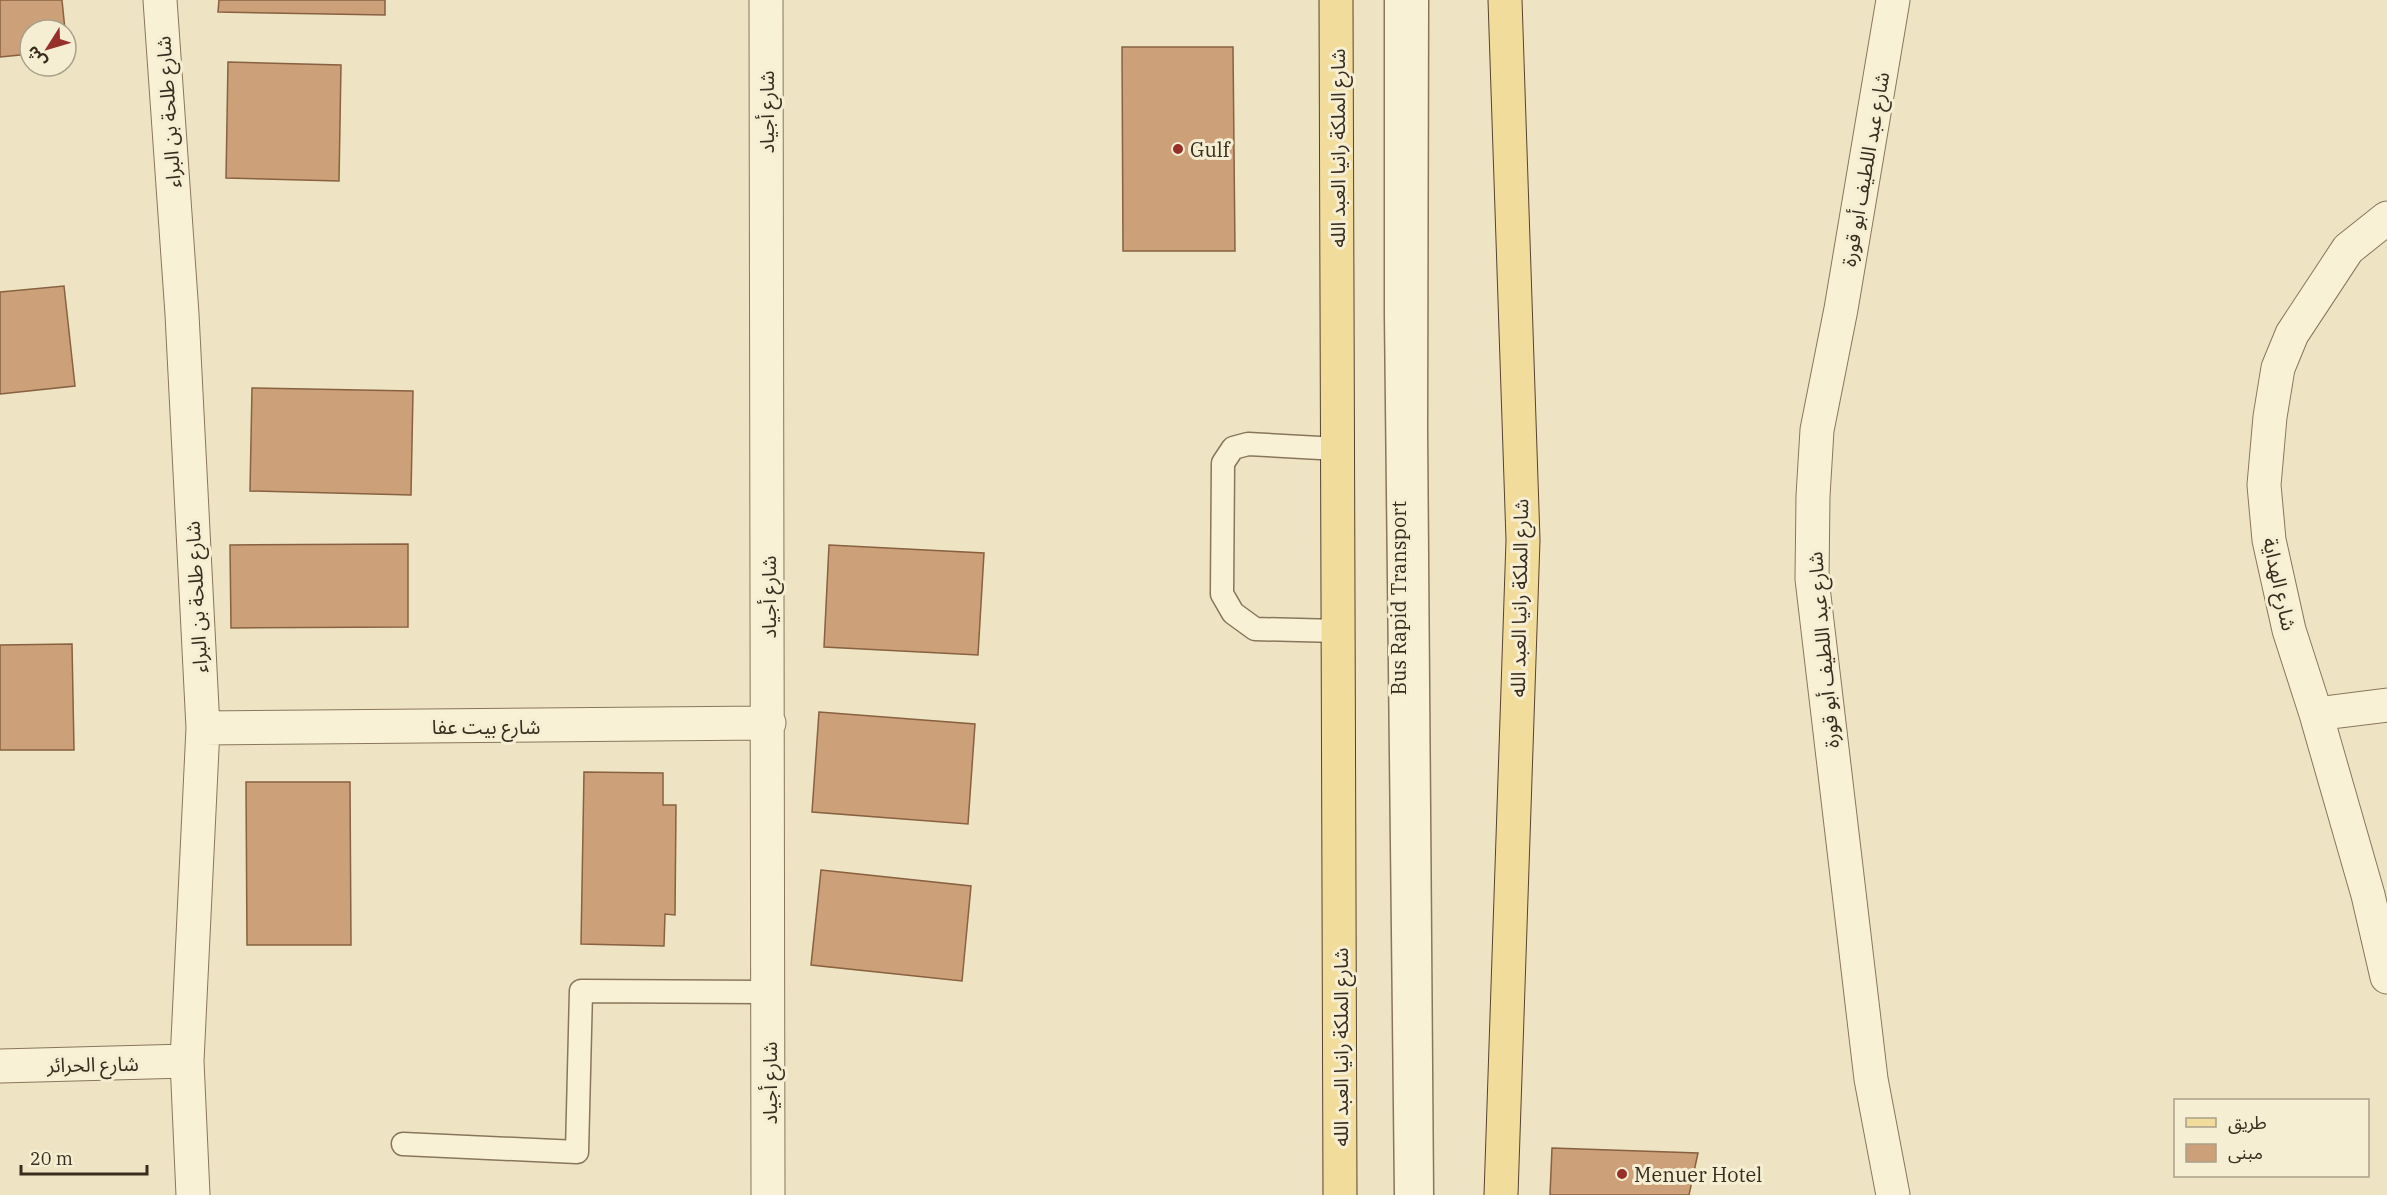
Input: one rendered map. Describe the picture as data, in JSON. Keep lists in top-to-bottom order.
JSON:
{
  "streets": {
    "main road": ["شارع الملكة رانيا العبد الله"],
    "street": [
      "شارع طلحة بن البراء",
      "شارع أجياد",
      "شارع عبد اللطيف أبو قورة",
      "شارع الهداية",
      "شارع بيت عفا",
      "شارع الحرائر"
    ],
    "lane": ["Bus Rapid Transport"]
  },
  "crossings": [
    ["شارع طلحة بن البراء", "شارع بيت عفا"],
    ["شارع طلحة بن البراء", "شارع الحرائر"],
    ["شارع أجياد", "شارع بيت عفا"]
  ],
  "places": ["Gulf", "Menuer Hotel"],
  "legend": ["طريق", "مبنى"],
  "scale_bar": "20 m",
  "north": "bottom left"
}
